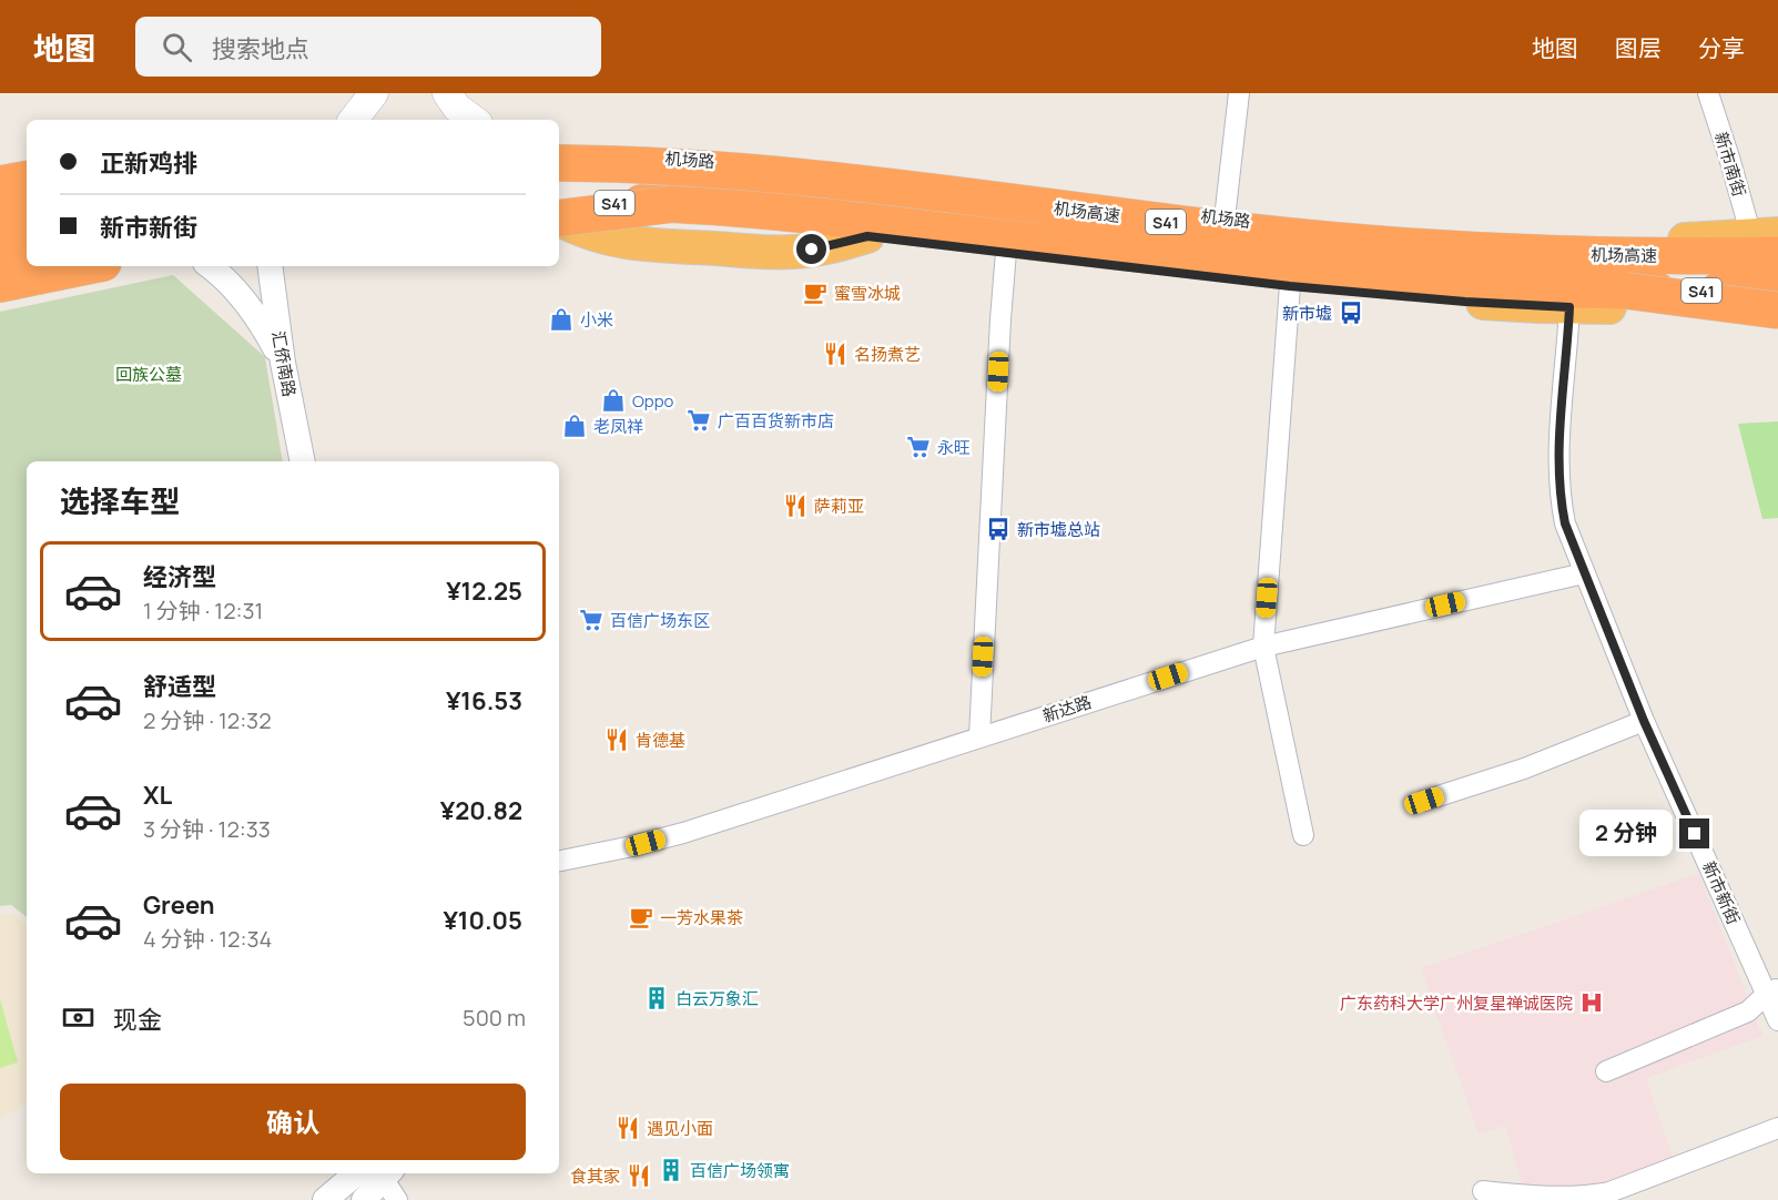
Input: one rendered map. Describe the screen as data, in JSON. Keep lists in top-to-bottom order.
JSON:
{
  "streets": {
    "highway": ["机场路", "S41", "机场高速"],
    "street": [
      "新市南街",
      "汇侨南路",
      "新达路",
      "新市新街"
    ]
  },
  "crossings": [
    ["机场路", "新市南街"],
    ["机场路", "机场高速"],
    ["新市南街", "机场高速"],
    ["新达路", "新市新街"]
  ],
  "parks": ["回族公墓"],
  "places": {
    "cafe": ["蜜雪冰城", "一芳水果茶"],
    "bus stop": ["新市墟", "新市墟总站"],
    "shop": ["小米", "Oppo", "老凤祥"],
    "restaurant": [
      "名扬煮艺",
      "萨莉亚",
      "肯德基",
      "遇见小面",
      "食其家"
    ],
    "supermarket": ["广百百货新市店", "永旺", "百信广场东区"],
    "building": ["白云万象汇", "百信广场领寓"],
    "hospital": ["广东药科大学广州复星禅诚医院"]
  },
  "page": {
    "header": "地图",
    "search": "搜索地点",
    "nav": ["地图", "图层", "分享"],
    "banner": ["正新鸡排", "新市新街"],
    "heading": "选择车型",
    "list": [
      {
        "name": "经济型",
        "note": "1 分钟 · 12:31",
        "value": "¥12.25"
      },
      {
        "name": "舒适型",
        "note": "2 分钟 · 12:32",
        "value": "¥16.53"
      },
      {
        "name": "XL",
        "note": "3 分钟 · 12:33",
        "value": "¥20.82"
      },
      {
        "name": "Green",
        "note": "4 分钟 · 12:34",
        "value": "¥10.05"
      }
    ],
    "bubble": "2 分钟",
    "pay": ["现金", "500 m"],
    "buttons": "确认"
  }
}
